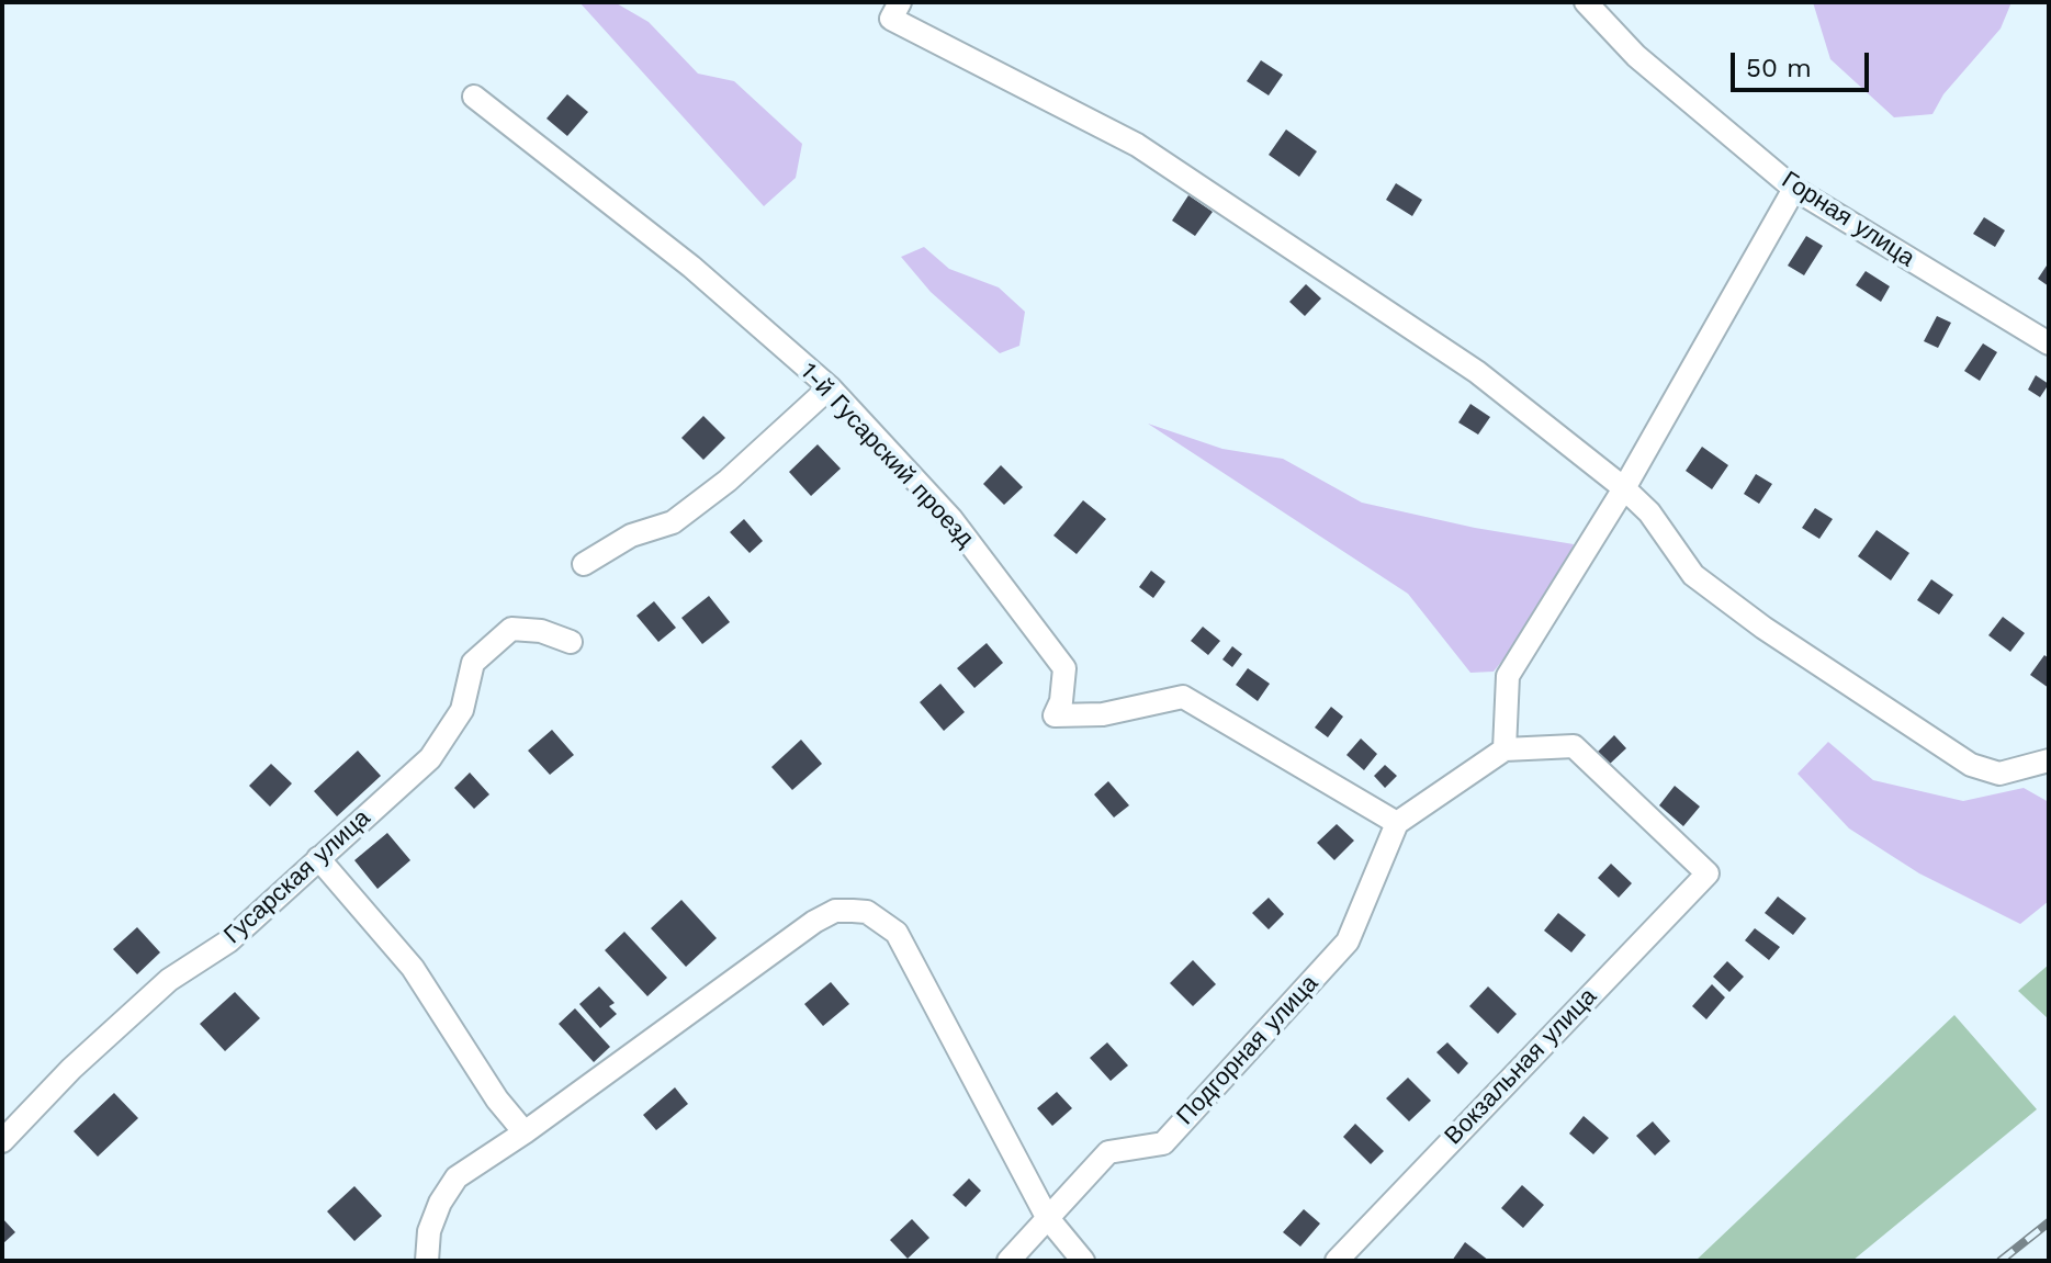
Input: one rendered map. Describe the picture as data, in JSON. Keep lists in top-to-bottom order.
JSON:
{
  "streets": {
    "street": [
      "Горная улица",
      "1-й Гусарский проезд",
      "Гусарская улица",
      "Подгорная улица",
      "Вокзальная улица"
    ]
  },
  "crossings": [
    ["1-й Гусарский проезд", "Подгорная улица"]
  ],
  "scale_bar": "50 m"
}
